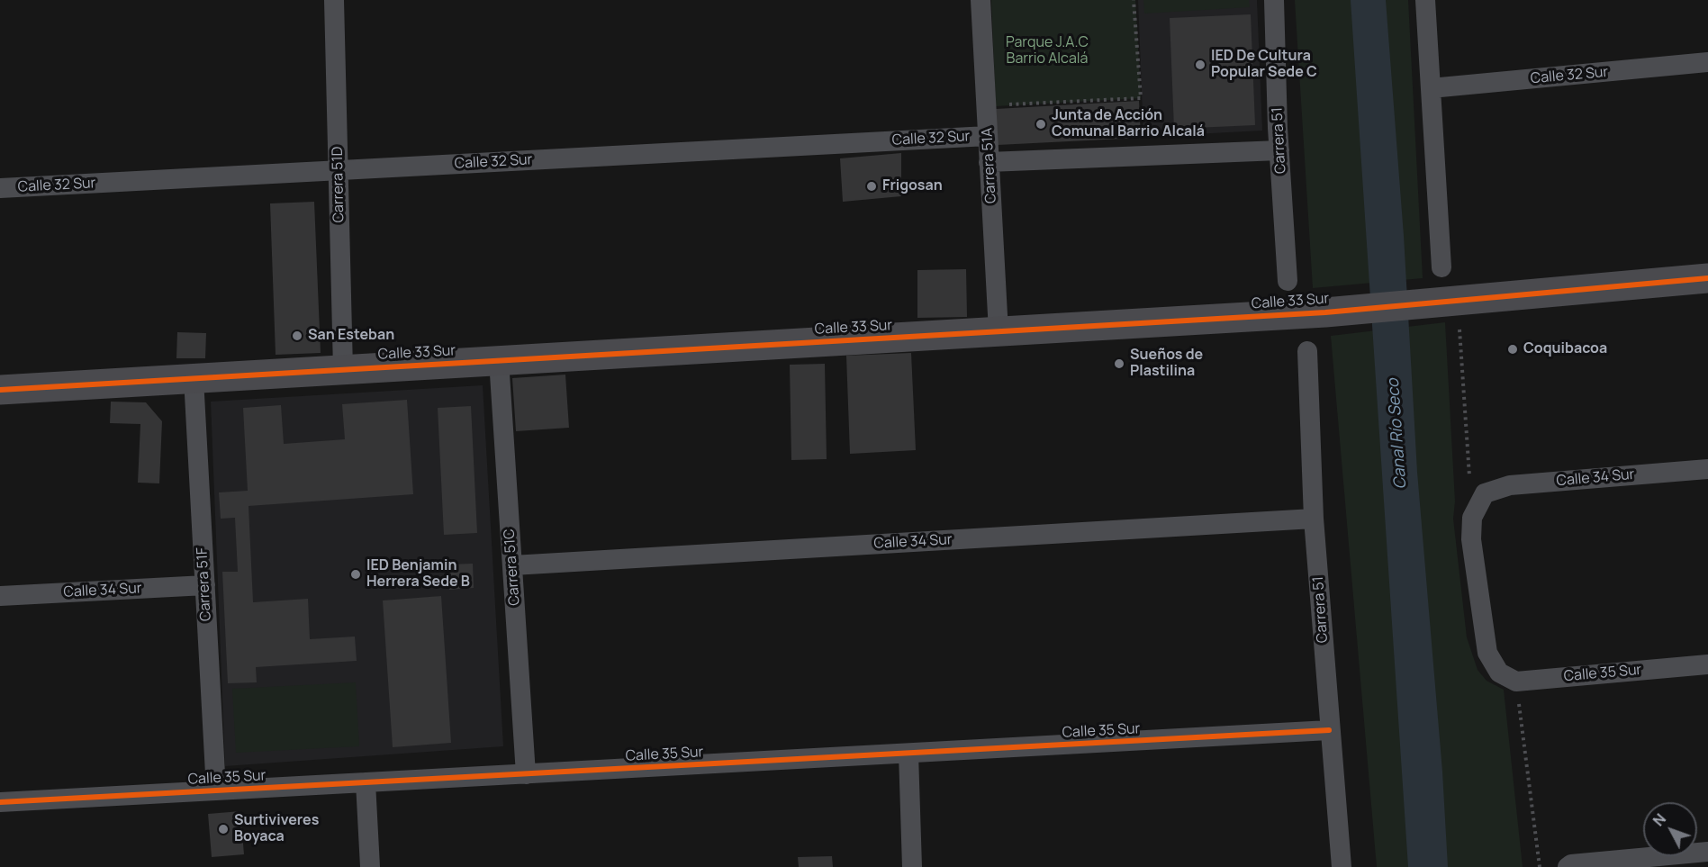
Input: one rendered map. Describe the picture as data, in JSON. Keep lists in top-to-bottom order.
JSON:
{
  "streets": {
    "street": [
      "Calle 32 Sur",
      "Carrera 51",
      "Carrera 51A",
      "Carrera 51D",
      "Calle 33 Sur",
      "Calle 34 Sur",
      "Carrera 51C",
      "Carrera 51F",
      "Calle 35 Sur"
    ]
  },
  "crossings": [
    ["Calle 32 Sur", "Carrera 51A"],
    ["Calle 32 Sur", "Carrera 51D"],
    ["Carrera 51", "Calle 34 Sur"],
    ["Carrera 51", "Calle 35 Sur"],
    ["Carrera 51A", "Calle 33 Sur"],
    ["Carrera 51D", "Calle 33 Sur"],
    ["Calle 33 Sur", "Carrera 51C"],
    ["Calle 33 Sur", "Carrera 51F"],
    ["Calle 34 Sur", "Carrera 51C"],
    ["Calle 34 Sur", "Carrera 51F"],
    ["Carrera 51C", "Calle 35 Sur"],
    ["Carrera 51F", "Calle 35 Sur"]
  ],
  "water": ["Canal Río Seco"],
  "parks": ["Parque J.A.C Barrio Alcalá"],
  "places": [
    "IED De Cultura Popular Sede C",
    "Junta de Acción Comunal Barrio Alcalá",
    "Frigosan",
    "San Esteban",
    "Coquibacoa",
    "Sueños de Plastilina",
    "IED Benjamin Herrera Sede B",
    "Surtiviveres Boyaca"
  ],
  "north": "top left"
}
